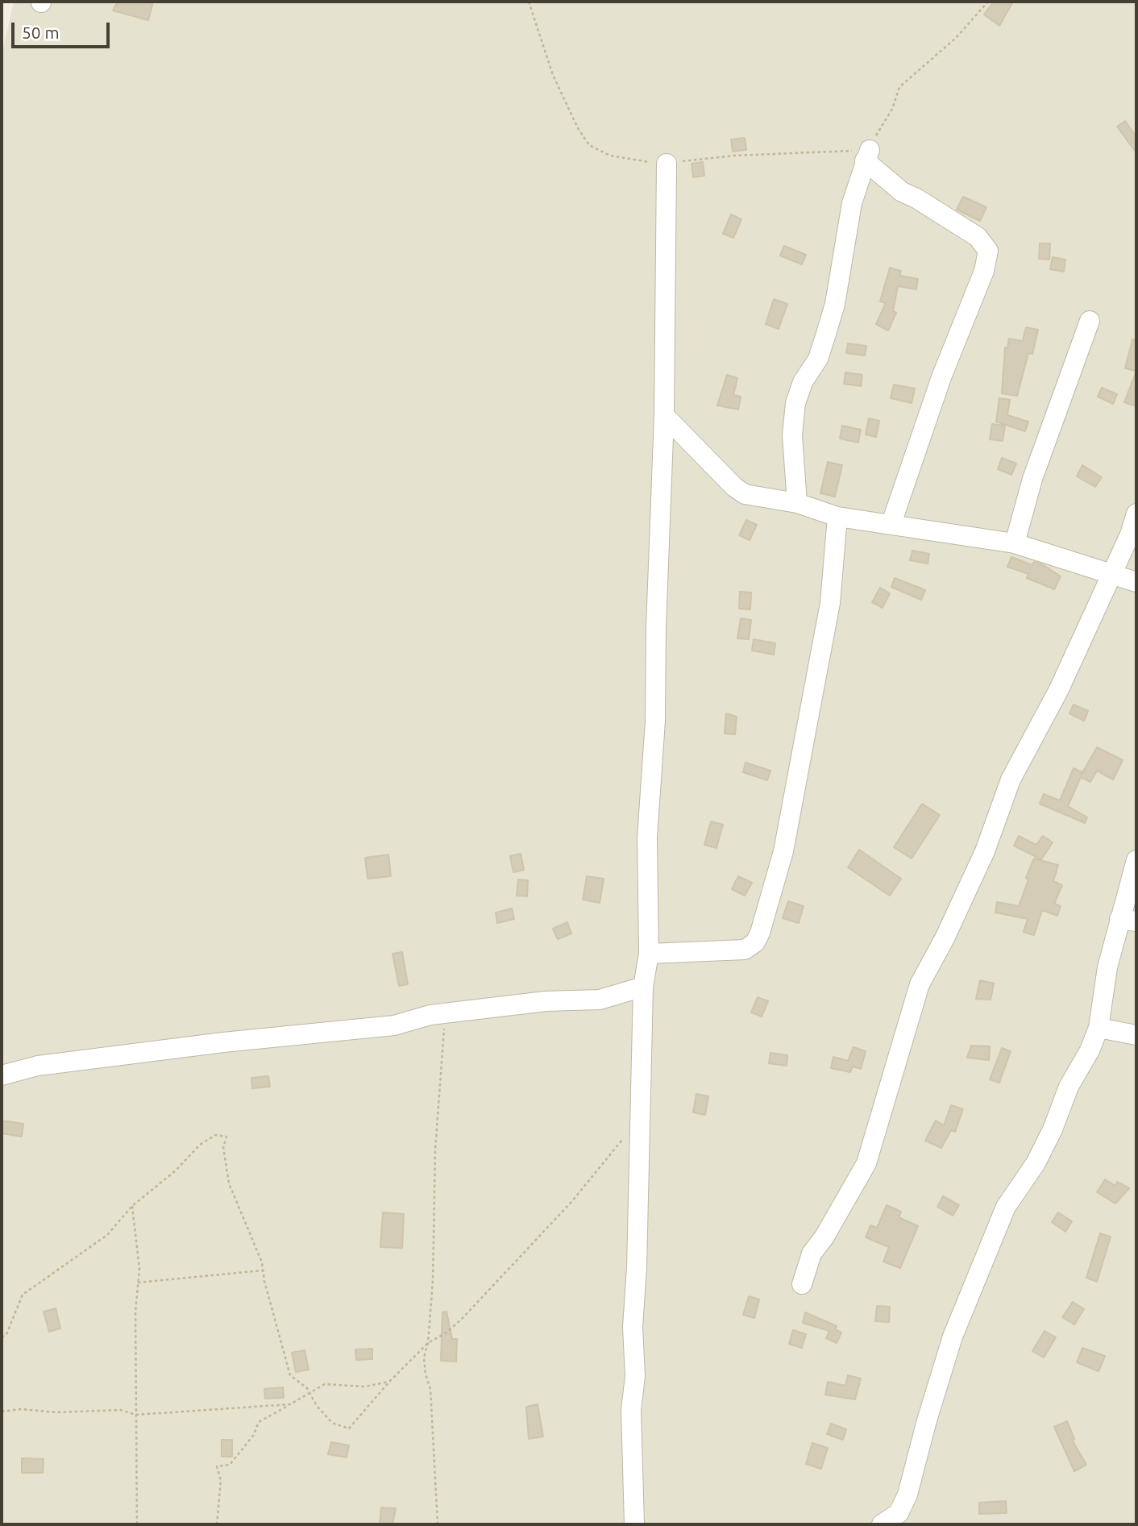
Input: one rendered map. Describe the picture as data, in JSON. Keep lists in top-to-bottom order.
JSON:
{
  "scale_bar": "50 m"
}
